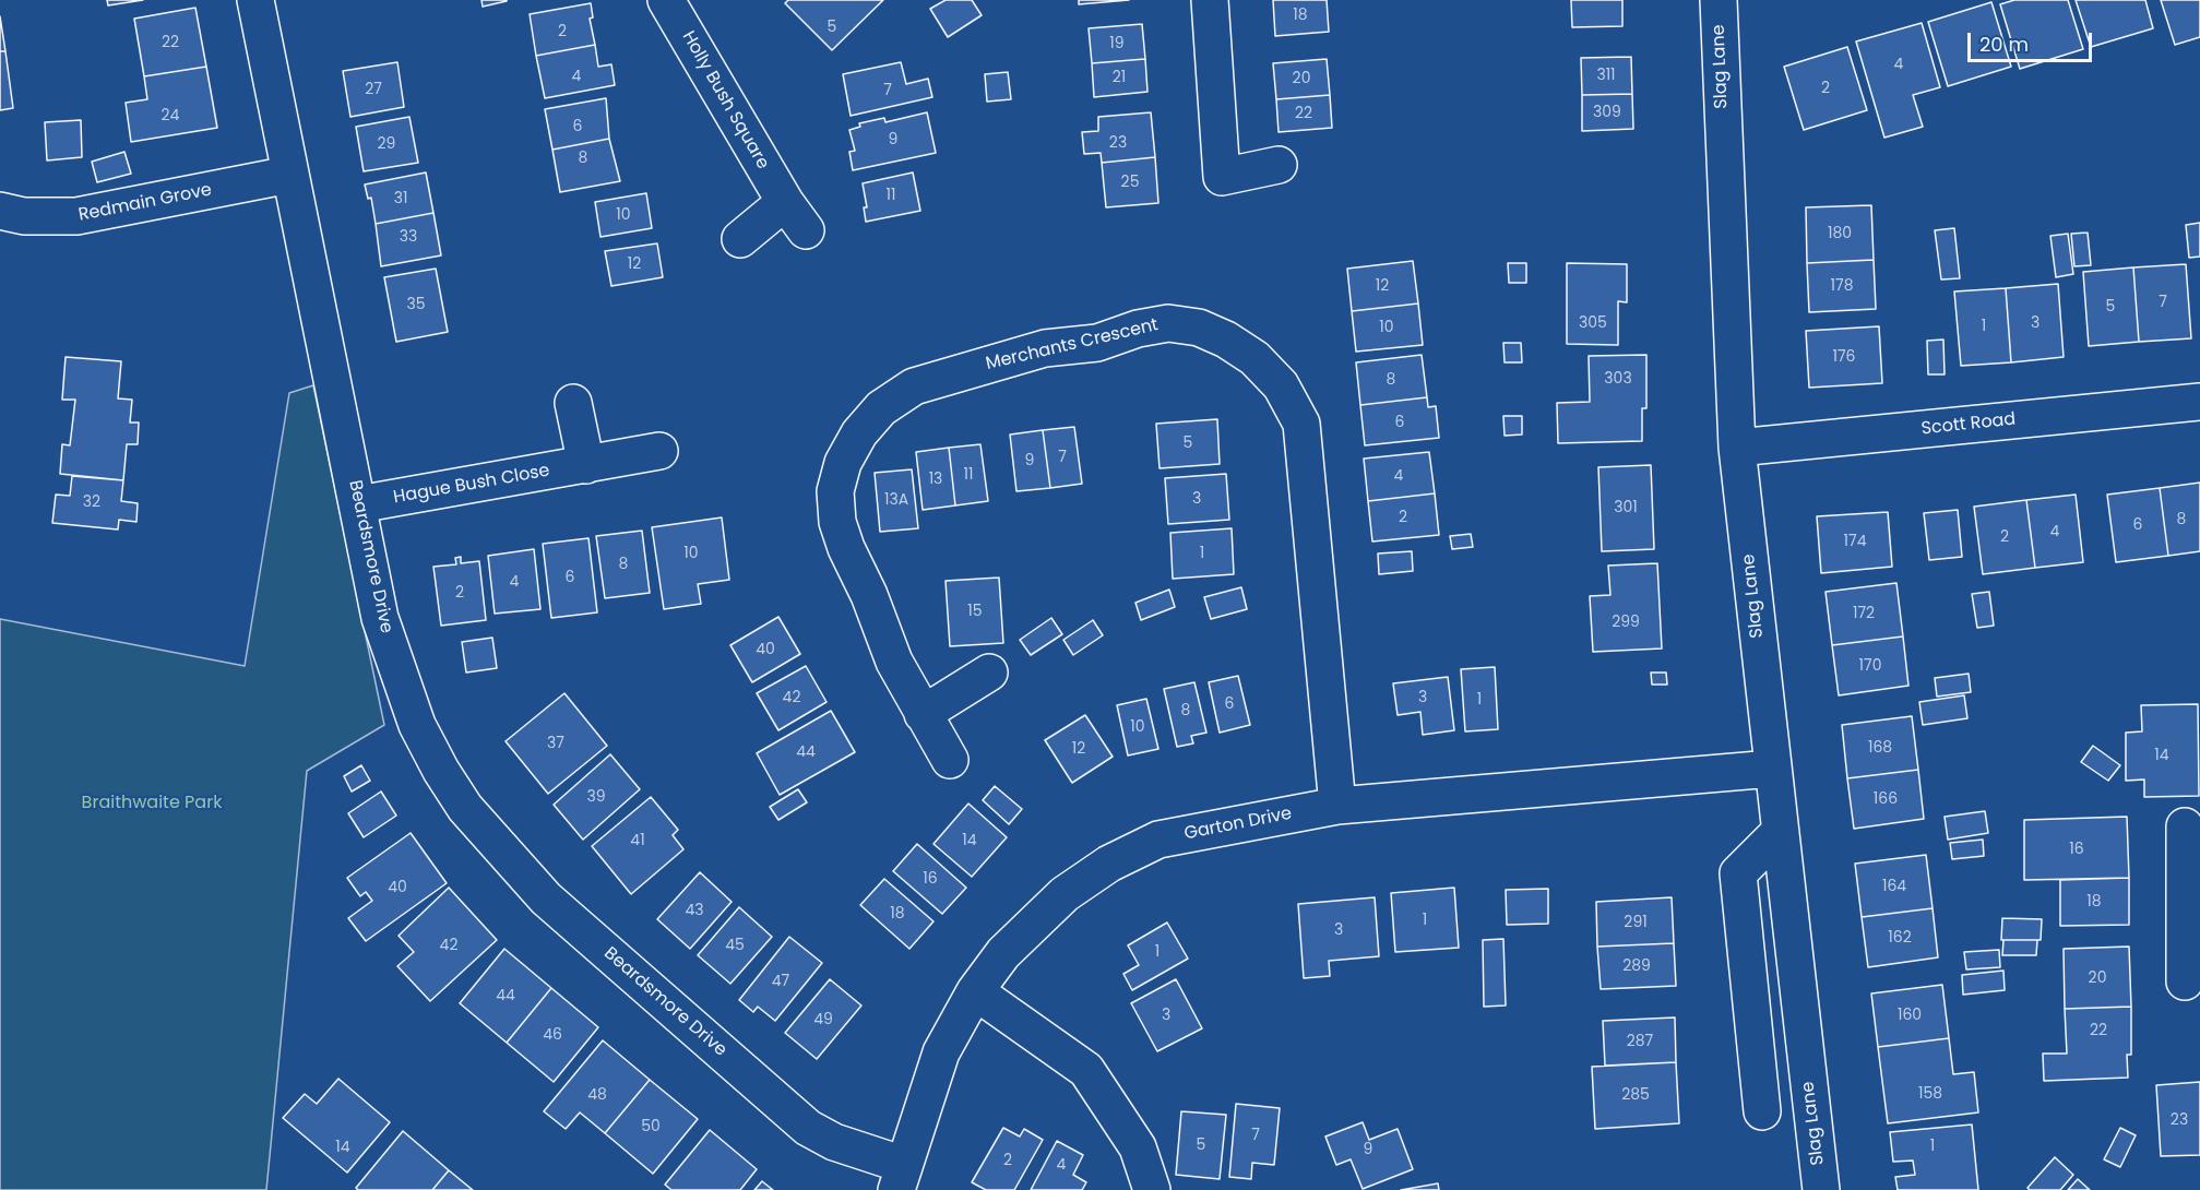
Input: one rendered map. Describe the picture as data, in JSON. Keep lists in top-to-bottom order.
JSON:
{
  "streets": {
    "street": [
      "Slag Lane",
      "Holly Bush Square",
      "Redmain Grove",
      "Merchants Crescent",
      "Scott Road",
      "Hague Bush Close",
      "Beardsmore Drive",
      "Garton Drive"
    ]
  },
  "crossings": [
    ["Slag Lane", "Scott Road"],
    ["Slag Lane", "Garton Drive"],
    ["Redmain Grove", "Beardsmore Drive"],
    ["Merchants Crescent", "Garton Drive"],
    ["Hague Bush Close", "Beardsmore Drive"],
    ["Beardsmore Drive", "Garton Drive"]
  ],
  "parks": ["Braithwaite Park"],
  "house_numbers": [
    "18",
    "5",
    "2",
    "22",
    "19",
    "4",
    "311",
    "4",
    "21",
    "20",
    "2",
    "27",
    "7",
    "309",
    "22",
    "24",
    "6",
    "9",
    "23",
    "29",
    "8",
    "25",
    "11",
    "31",
    "10",
    "180",
    "33",
    "12",
    "12",
    "178",
    "7",
    "35",
    "5",
    "305",
    "3",
    "1",
    "10",
    "176",
    "303",
    "8",
    "6",
    "5",
    "7",
    "9",
    "11",
    "4",
    "13",
    "3",
    "13A",
    "32",
    "301",
    "2",
    "8",
    "6",
    "4",
    "2",
    "174",
    "10",
    "1",
    "8",
    "6",
    "4",
    "2",
    "15",
    "172",
    "299",
    "40",
    "170",
    "42",
    "3",
    "1",
    "6",
    "8",
    "10",
    "37",
    "168",
    "12",
    "44",
    "14",
    "39",
    "166",
    "41",
    "14",
    "16",
    "16",
    "164",
    "40",
    "18",
    "43",
    "18",
    "1",
    "291",
    "3",
    "162",
    "42",
    "45",
    "1",
    "289",
    "20",
    "47",
    "44",
    "3",
    "160",
    "49",
    "22",
    "46",
    "287",
    "158",
    "48",
    "285",
    "23",
    "50",
    "7",
    "5",
    "1",
    "14",
    "9",
    "2",
    "4"
  ],
  "scale_bar": "20 m"
}
